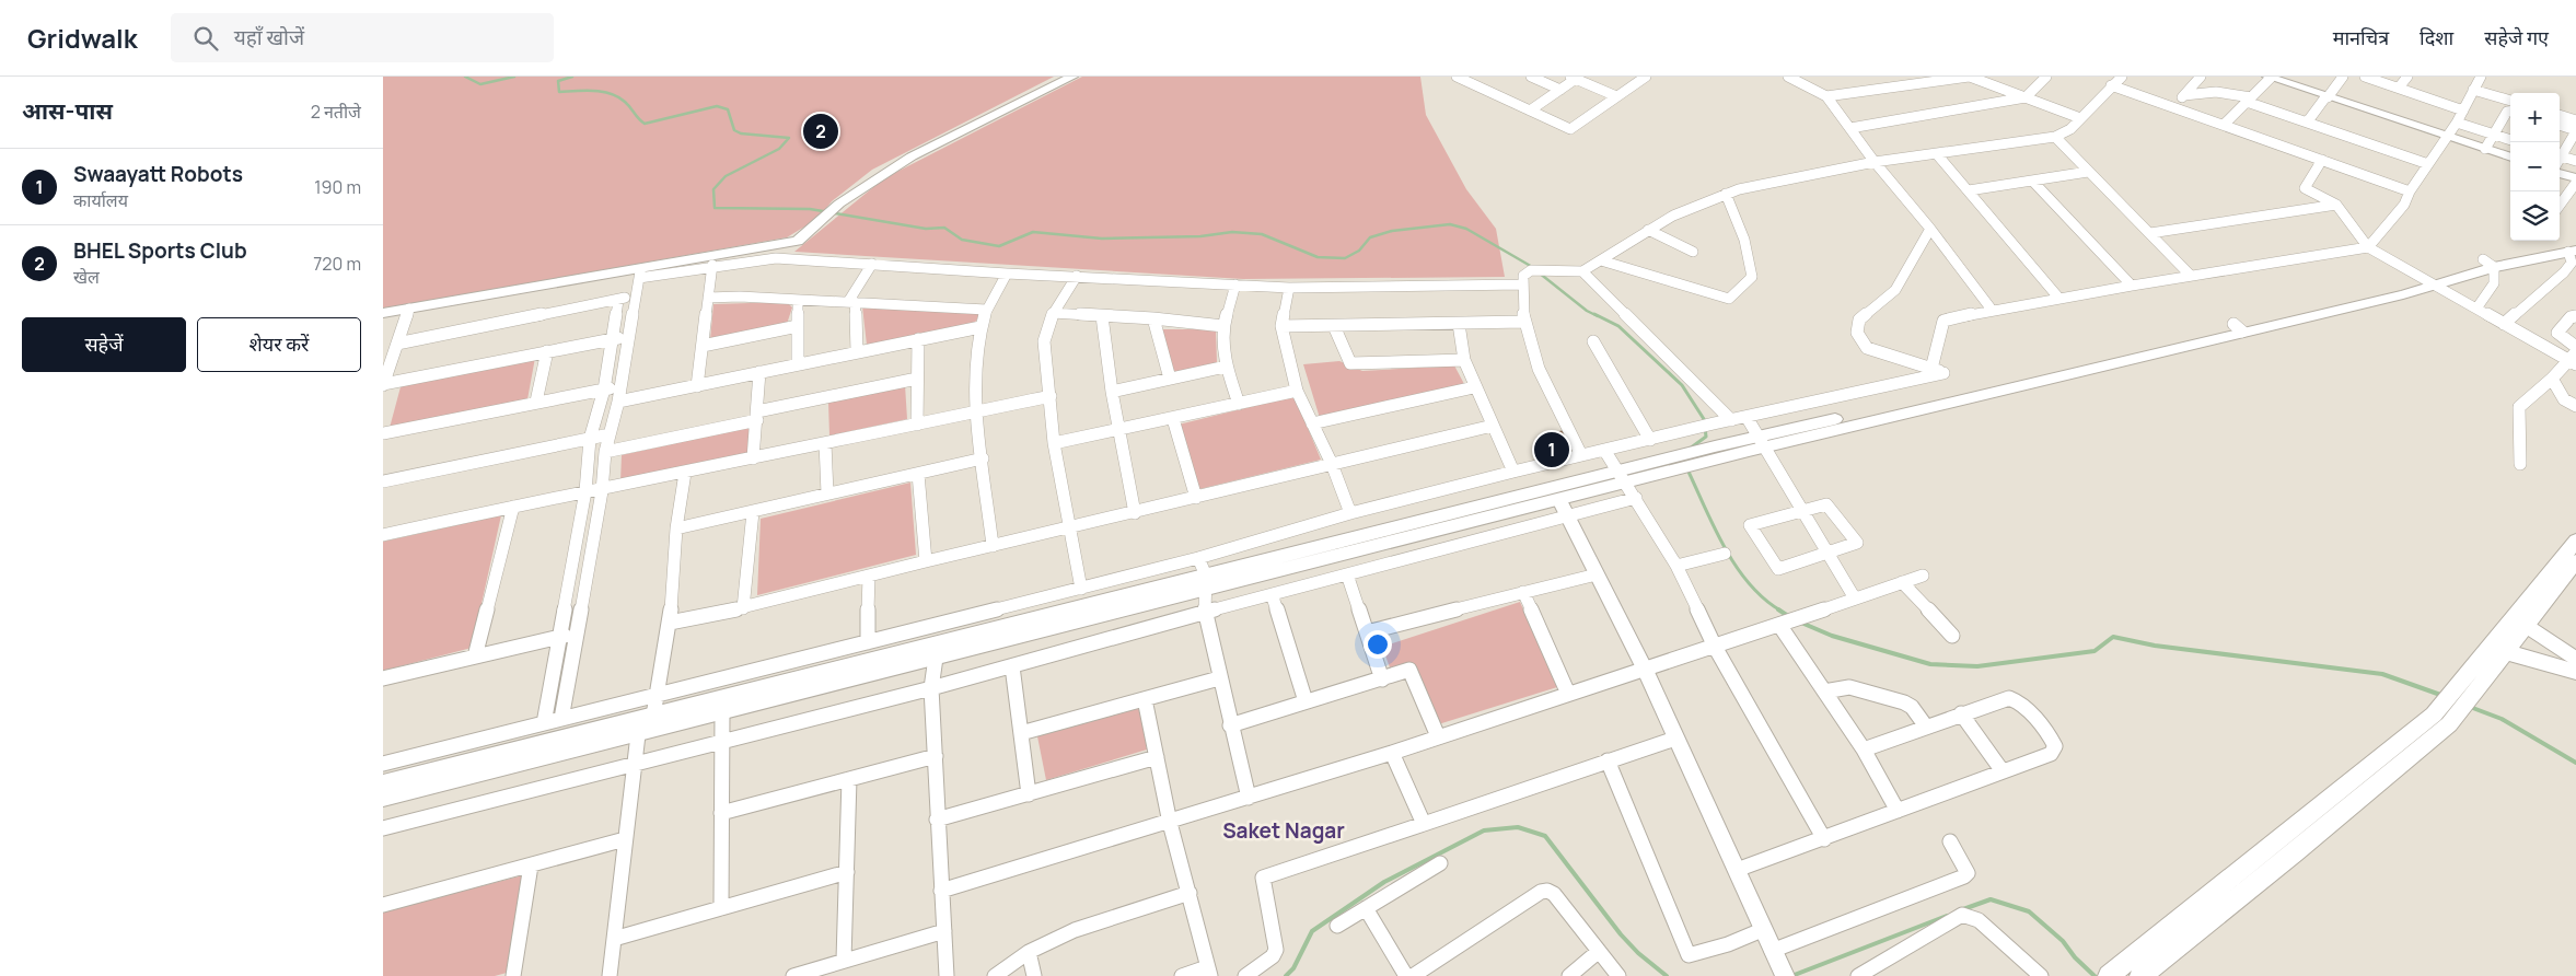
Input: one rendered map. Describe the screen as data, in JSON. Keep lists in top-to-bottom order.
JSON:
{
  "districts": ["Saket Nagar"],
  "page": {
    "header": "Gridwalk",
    "search": "यहाँ खोजें",
    "nav": ["मानचित्र", "दिशा", "सहेजे गए"],
    "heading": ["आस-पास", "2 नतीजे"],
    "map_buttons": ["+", "−"],
    "pins": ["2", "1"],
    "list": [
      {
        "mark": "1",
        "name": "Swaayatt Robots",
        "note": "कार्यालय",
        "value": "190 m"
      },
      {
        "mark": "2",
        "name": "BHEL Sports Club",
        "note": "खेल",
        "value": "720 m"
      }
    ],
    "buttons": ["सहेजें", "शेयर करें"]
  }
}
